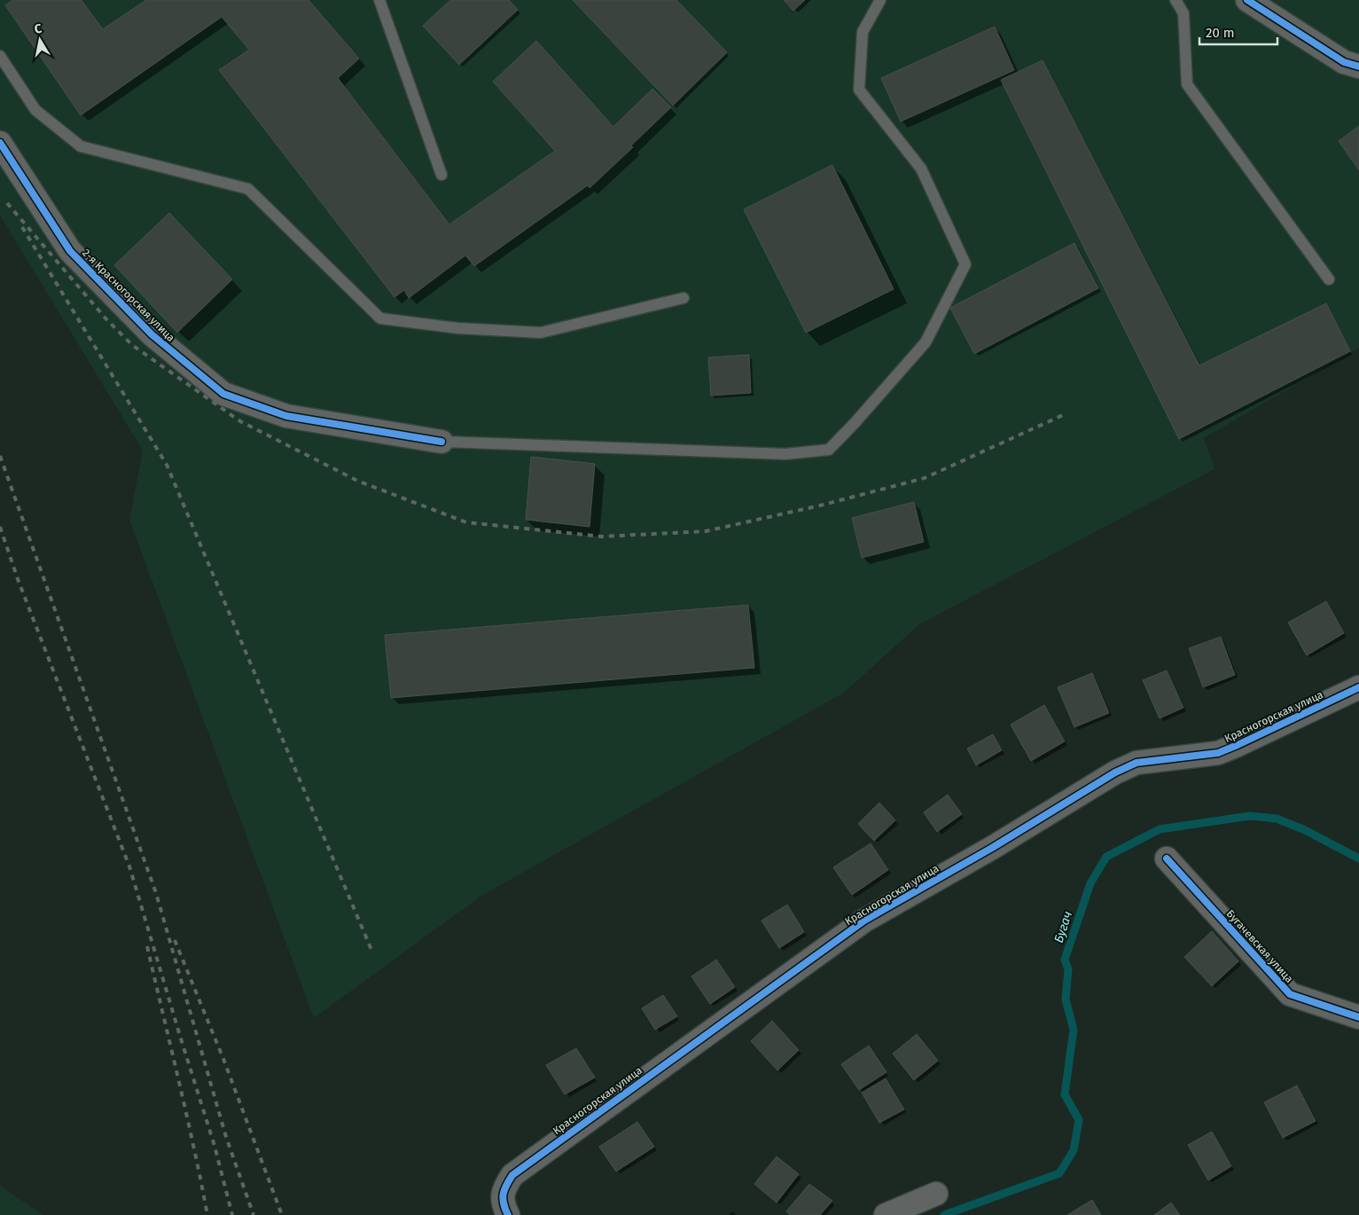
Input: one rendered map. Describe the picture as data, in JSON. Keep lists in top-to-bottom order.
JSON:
{
  "streets": {
    "street": ["2-я Красногорская улица", "Красногорская улица", "Бугачевская улица"]
  },
  "water": ["Бугач"],
  "scale_bar": "20 m",
  "north": "top"
}
